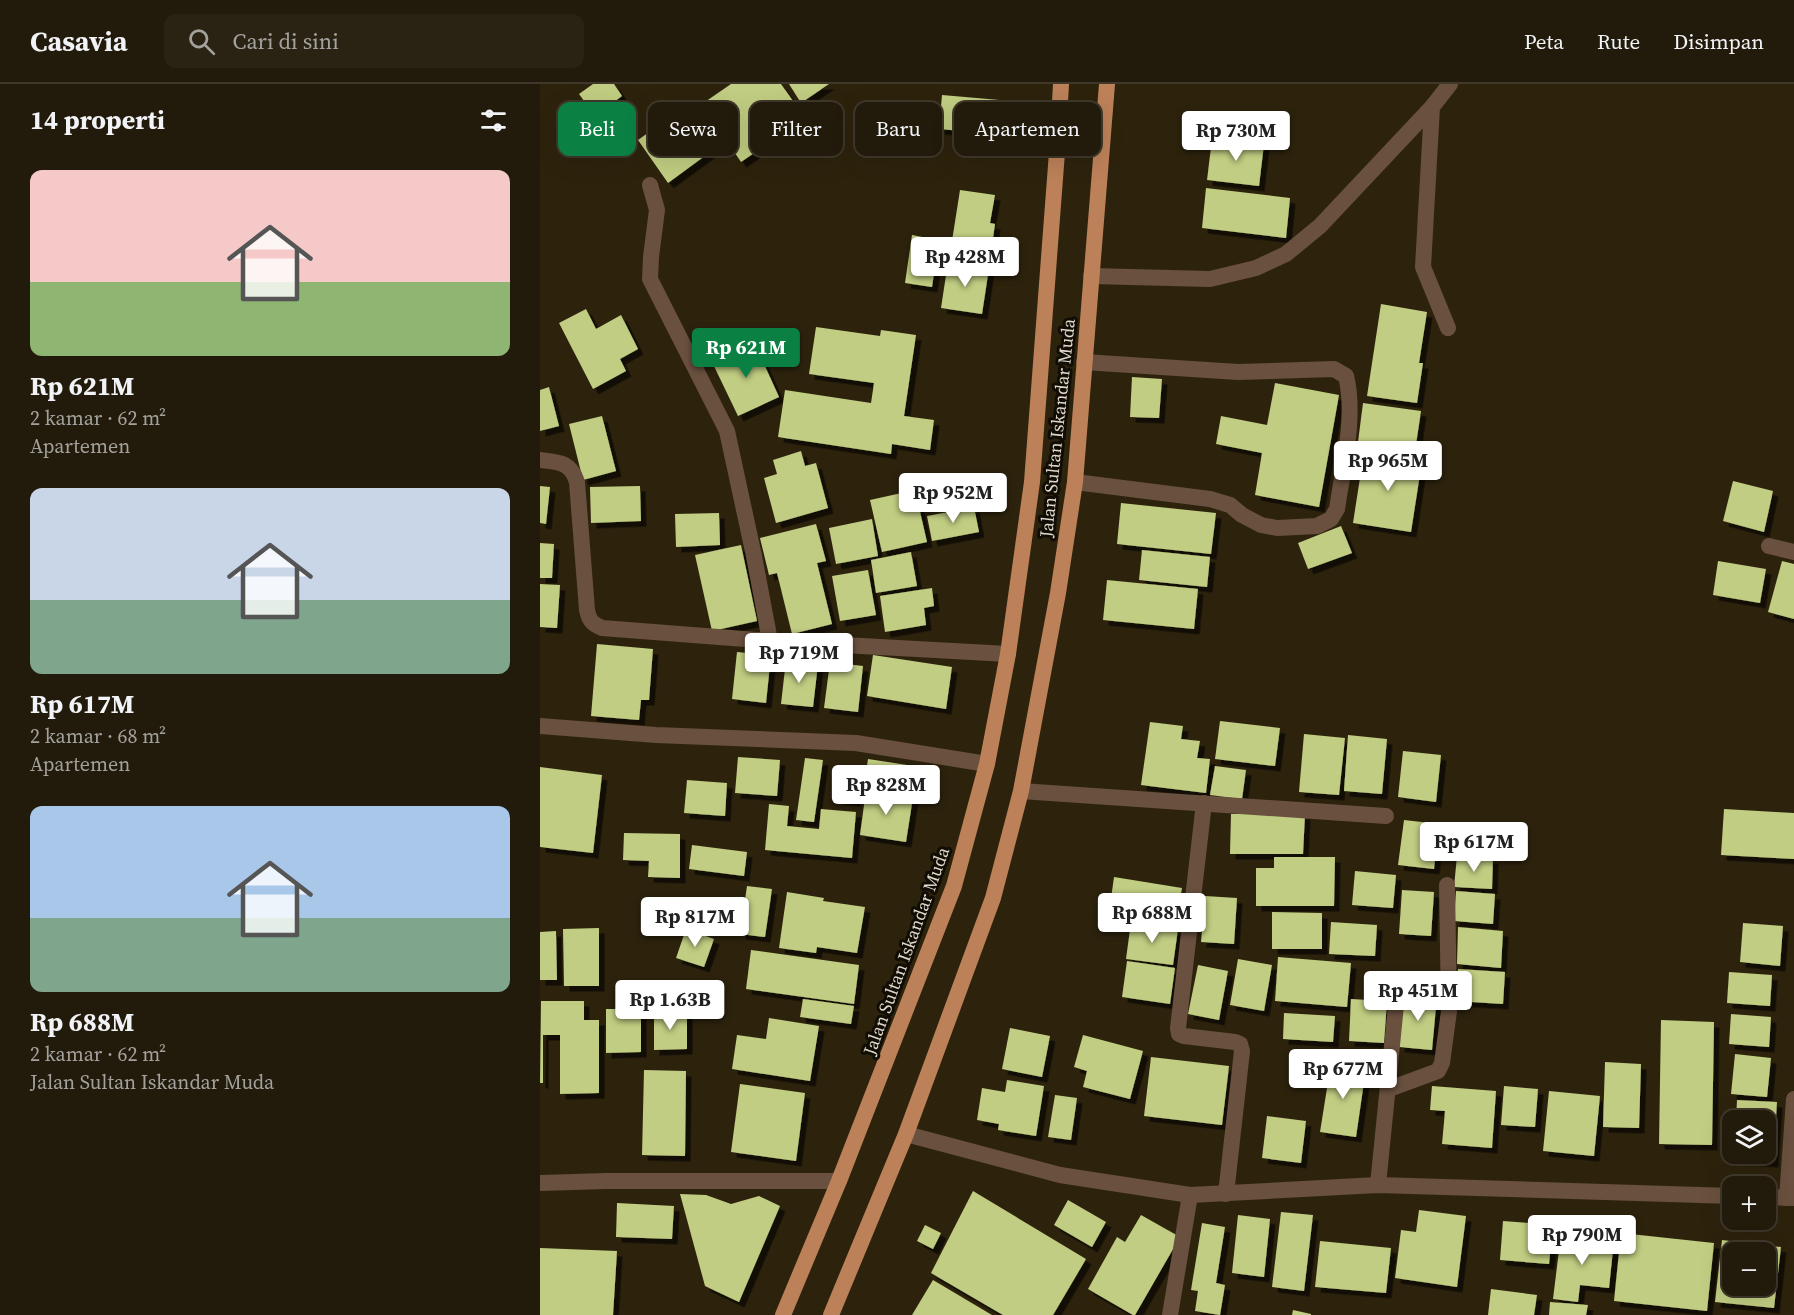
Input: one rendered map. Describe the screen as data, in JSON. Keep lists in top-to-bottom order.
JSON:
{
  "streets": {
    "highway": ["Jalan Sultan Iskandar Muda"]
  },
  "page": {
    "header": "Casavia",
    "search": "Cari di sini",
    "nav": ["Peta", "Rute", "Disimpan"],
    "heading": "14 properti",
    "chip": [
      "Beli",
      "Sewa",
      "Filter",
      "Baru",
      "Apartemen"
    ],
    "price": [
      "Rp 730M",
      "Rp 428M",
      "Rp 621M",
      "Rp 965M",
      "Rp 952M",
      "Rp 719M",
      "Rp 828M",
      "Rp 617M",
      "Rp 688M",
      "Rp 817M",
      "Rp 451M",
      "Rp 1.63B",
      "Rp 677M",
      "Rp 790M"
    ],
    "list": [
      {
        "name": "Rp 621M",
        "note": "2 kamar · 62 m² · Apartemen"
      },
      {
        "name": "Rp 617M",
        "note": "2 kamar · 68 m² · Apartemen"
      },
      {
        "name": "Rp 688M",
        "note": "2 kamar · 62 m² · Jalan Sultan Iskandar Muda"
      }
    ],
    "map_buttons": ["+", "−"]
  }
}
